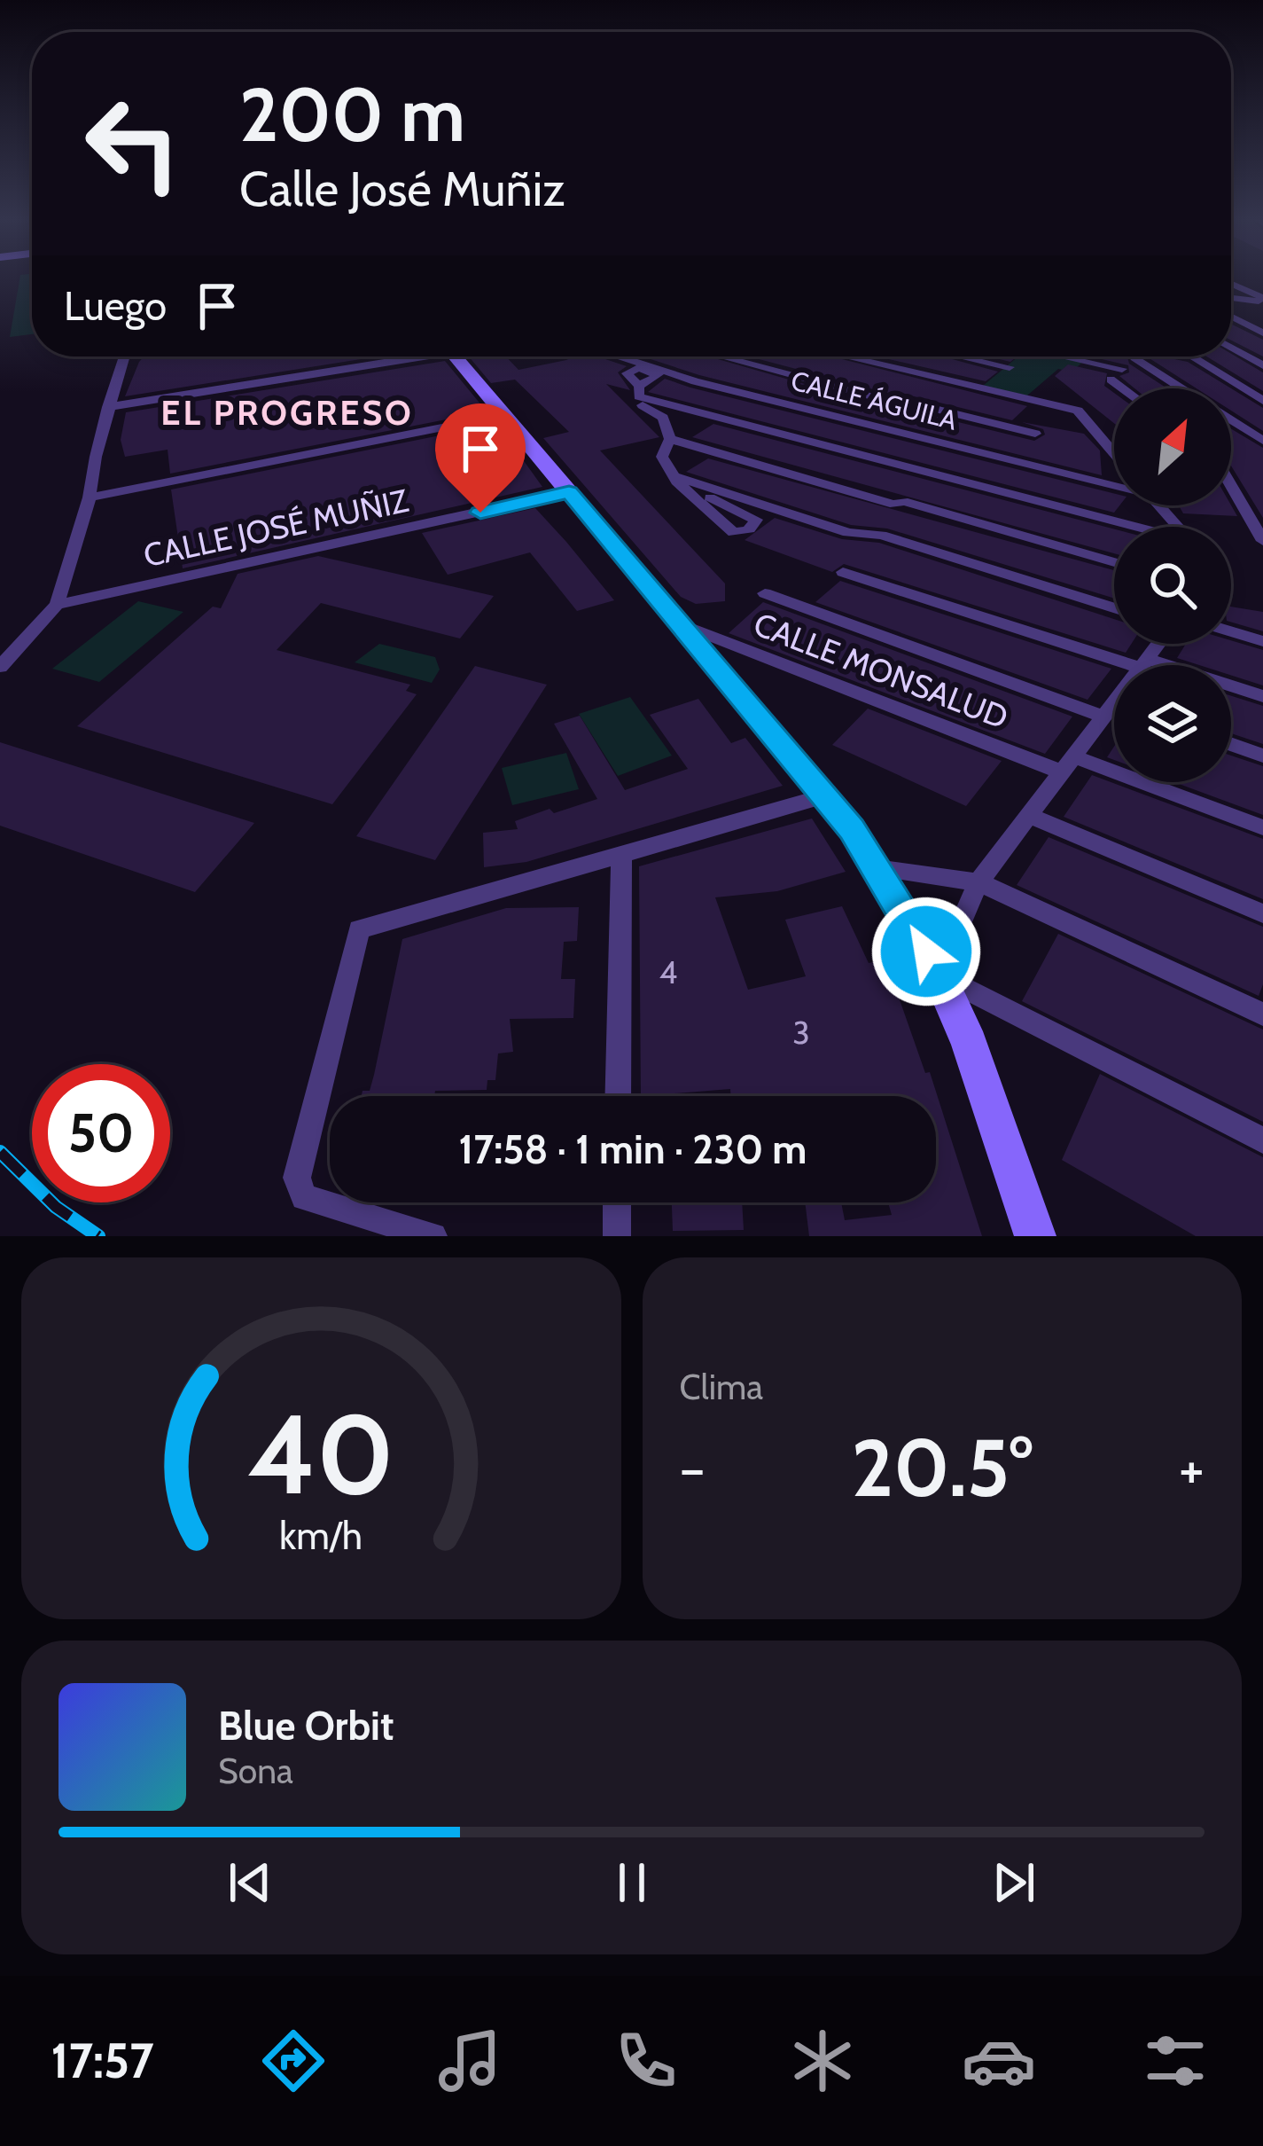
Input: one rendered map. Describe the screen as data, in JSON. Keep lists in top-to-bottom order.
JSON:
{
  "streets": {
    "street": ["CALLE ÁGUILA", "CALLE JOSÉ MUÑIZ", "CALLE MONSALUD"]
  },
  "districts": ["EL PROGRESO"],
  "house_numbers": ["4", "3"],
  "north": "top right",
  "page": {
    "turn": ["200 m", "Calle José Muñiz"],
    "then": "Luego",
    "limit": "50",
    "trip": "17:58 · 1 min · 230 m",
    "tile": "Clima",
    "heat": ["−", "20.5°", "+"],
    "song": ["Blue Orbit", "Sona"],
    "tabs": "17:57",
    "gauge": ["40", "km/h"]
  }
}
